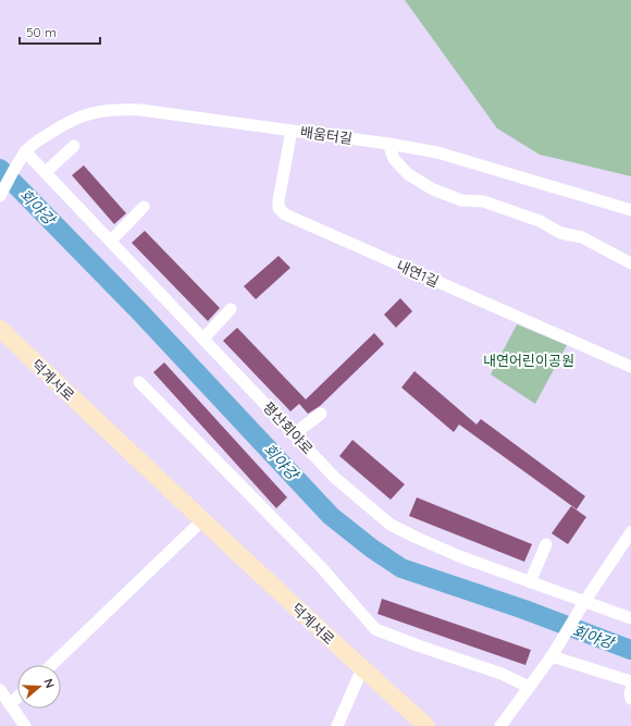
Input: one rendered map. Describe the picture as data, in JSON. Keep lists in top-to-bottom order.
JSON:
{
  "streets": {
    "street": [
      "배움터길",
      "내연1길",
      "덕계서로",
      "평산회야로"
    ]
  },
  "crossings": [
    ["배움터길", "내연1길"],
    ["배움터길", "평산회야로"]
  ],
  "water": ["회야강"],
  "parks": ["내연어린이공원"],
  "scale_bar": "50 m",
  "north": "right"
}
